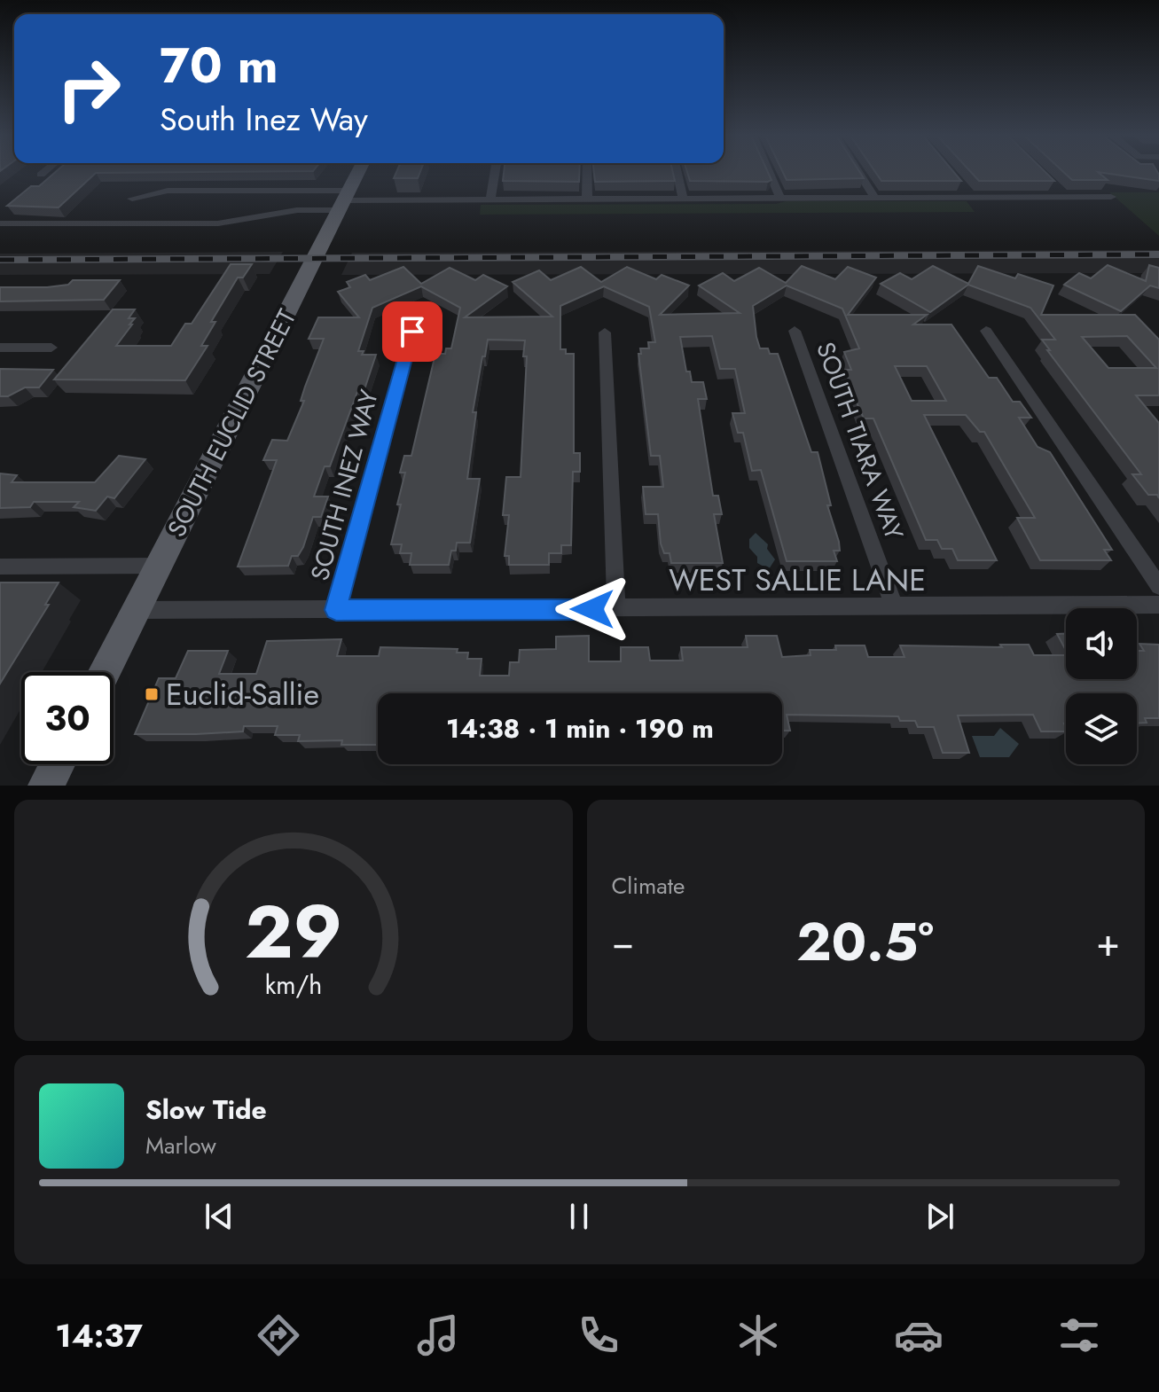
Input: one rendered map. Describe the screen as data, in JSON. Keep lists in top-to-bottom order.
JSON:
{
  "streets": {
    "main road": ["SOUTH EUCLID STREET"],
    "street": ["SOUTH TIARA WAY", "SOUTH INEZ WAY", "WEST SALLIE LANE"]
  },
  "crossings": [
    ["SOUTH EUCLID STREET", "WEST SALLIE LANE"],
    ["SOUTH TIARA WAY", "WEST SALLIE LANE"],
    ["SOUTH INEZ WAY", "WEST SALLIE LANE"]
  ],
  "places": {
    "transit": ["Euclid-Sallie"]
  },
  "page": {
    "turn": ["70 m", "South Inez Way"],
    "limit": "30",
    "trip": "14:38 · 1 min · 190 m",
    "tile": "Climate",
    "heat": ["−", "20.5°", "+"],
    "song": ["Slow Tide", "Marlow"],
    "tabs": "14:37",
    "gauge": ["29", "km/h"]
  }
}
